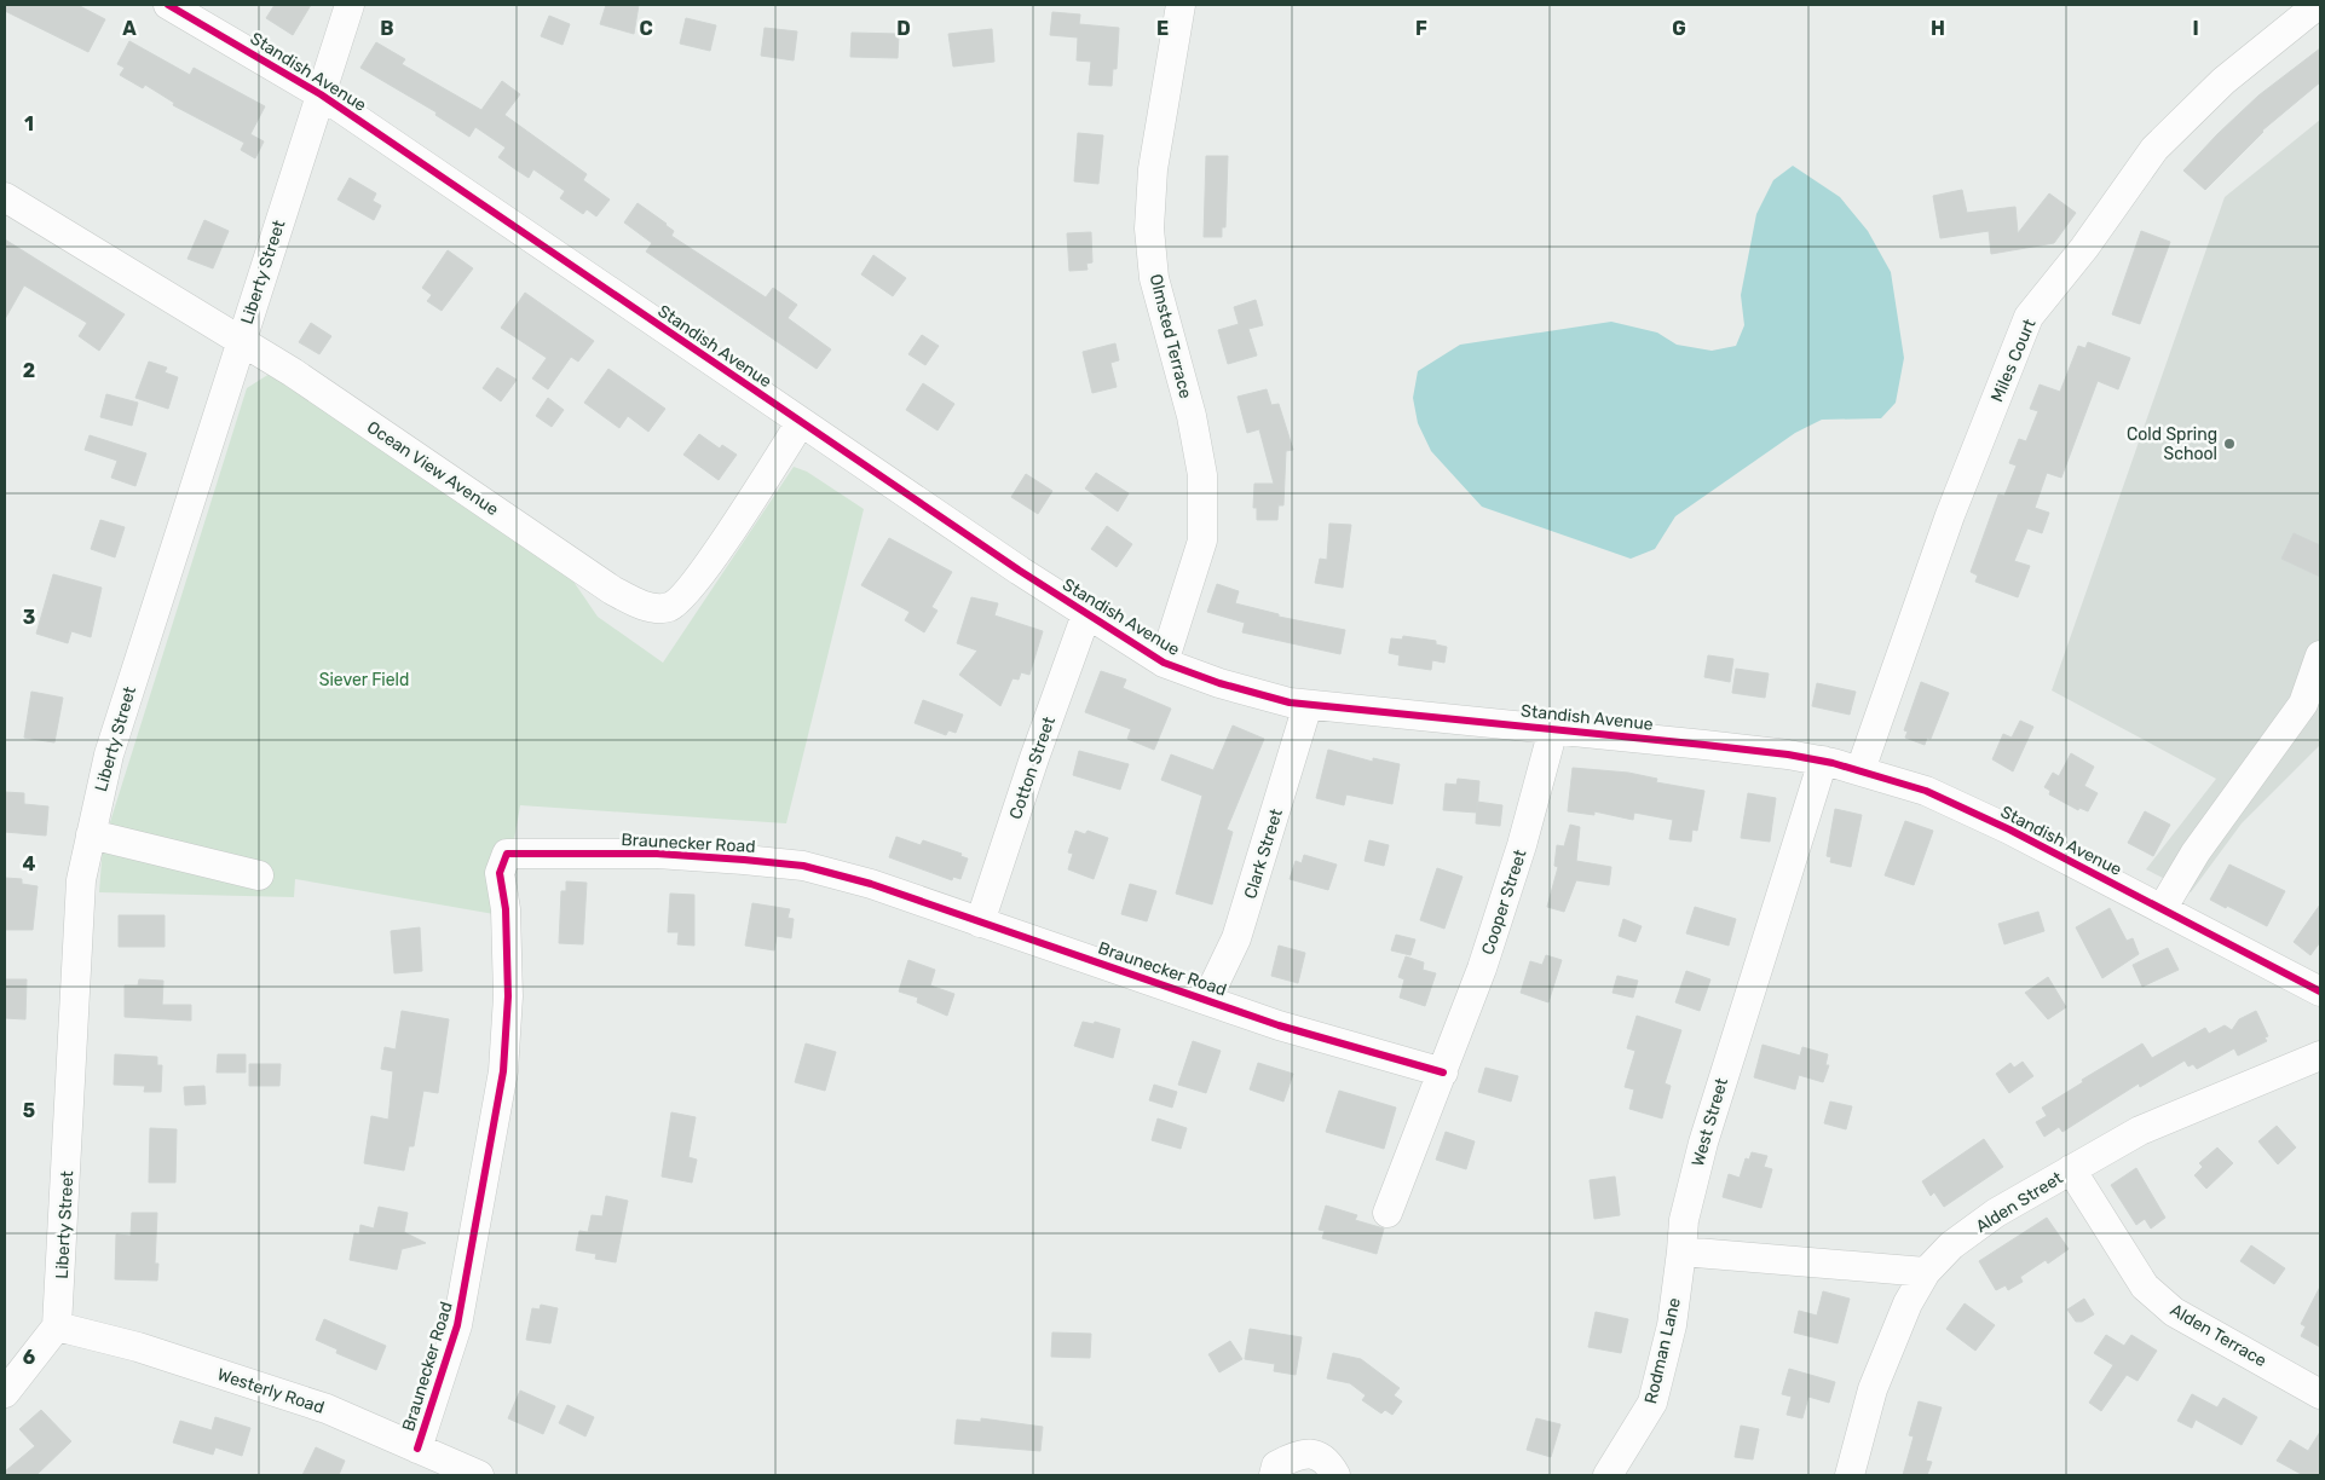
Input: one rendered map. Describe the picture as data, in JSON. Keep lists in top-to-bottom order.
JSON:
{
  "streets": {
    "street": [
      "Standish Avenue",
      "Liberty Street",
      "Olmsted Terrace",
      "Miles Court",
      "Ocean View Avenue",
      "Cotton Street",
      "Braunecker Road",
      "Clark Street",
      "Cooper Street",
      "West Street",
      "Alden Street",
      "Alden Terrace",
      "Rodman Lane",
      "Westerly Road"
    ]
  },
  "crossings": [
    ["Standish Avenue", "Liberty Street"],
    ["Standish Avenue", "Olmsted Terrace"],
    ["Standish Avenue", "Miles Court"],
    ["Standish Avenue", "Ocean View Avenue"],
    ["Standish Avenue", "Cotton Street"],
    ["Standish Avenue", "Clark Street"],
    ["Standish Avenue", "Cooper Street"],
    ["Standish Avenue", "West Street"],
    ["Liberty Street", "Ocean View Avenue"],
    ["Liberty Street", "Westerly Road"],
    ["Cotton Street", "Braunecker Road"],
    ["Braunecker Road", "Clark Street"],
    ["Braunecker Road", "Cooper Street"],
    ["Braunecker Road", "Westerly Road"],
    ["West Street", "Rodman Lane"],
    ["Alden Street", "Alden Terrace"]
  ],
  "parks": ["Siever Field"],
  "places": ["Cold Spring School"],
  "grid": {
    "columns": [
      "A",
      "B",
      "C",
      "D",
      "E",
      "F",
      "G",
      "H",
      "I"
    ],
    "rows": [
      "1",
      "2",
      "3",
      "4",
      "5",
      "6"
    ]
  }
}
